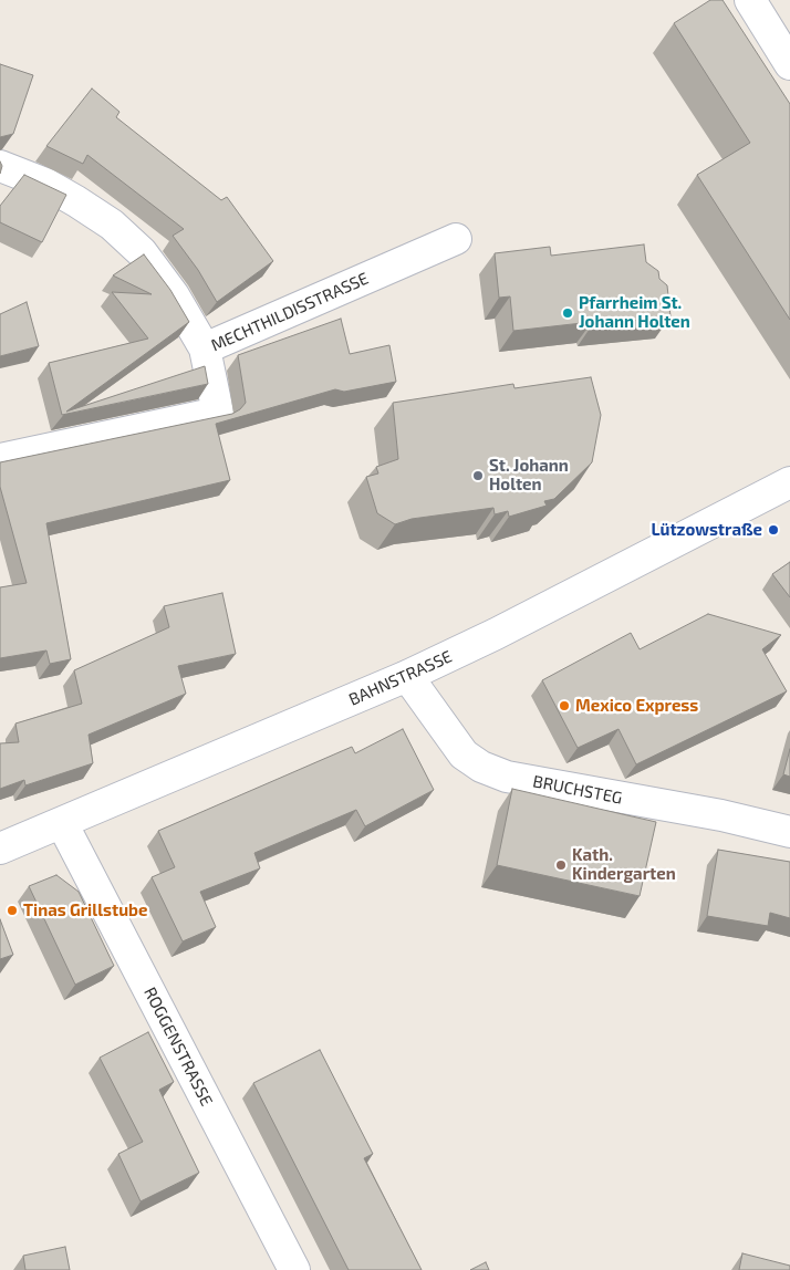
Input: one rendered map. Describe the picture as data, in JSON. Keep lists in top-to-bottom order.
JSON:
{
  "streets": {
    "street": [
      "MECHTHILDISSTRASSE",
      "BAHNSTRASSE",
      "BRUCHSTEG",
      "ROGGENSTRASSE"
    ]
  },
  "crossings": [
    ["BAHNSTRASSE", "BRUCHSTEG"],
    ["BAHNSTRASSE", "ROGGENSTRASSE"]
  ],
  "places": [
    "Pfarrheim St. Johann Holten",
    "St. Johann Holten",
    "Lützowstraße",
    "Mexico Express",
    "Kath. Kindergarten",
    "Tinas Grillstube"
  ]
}
